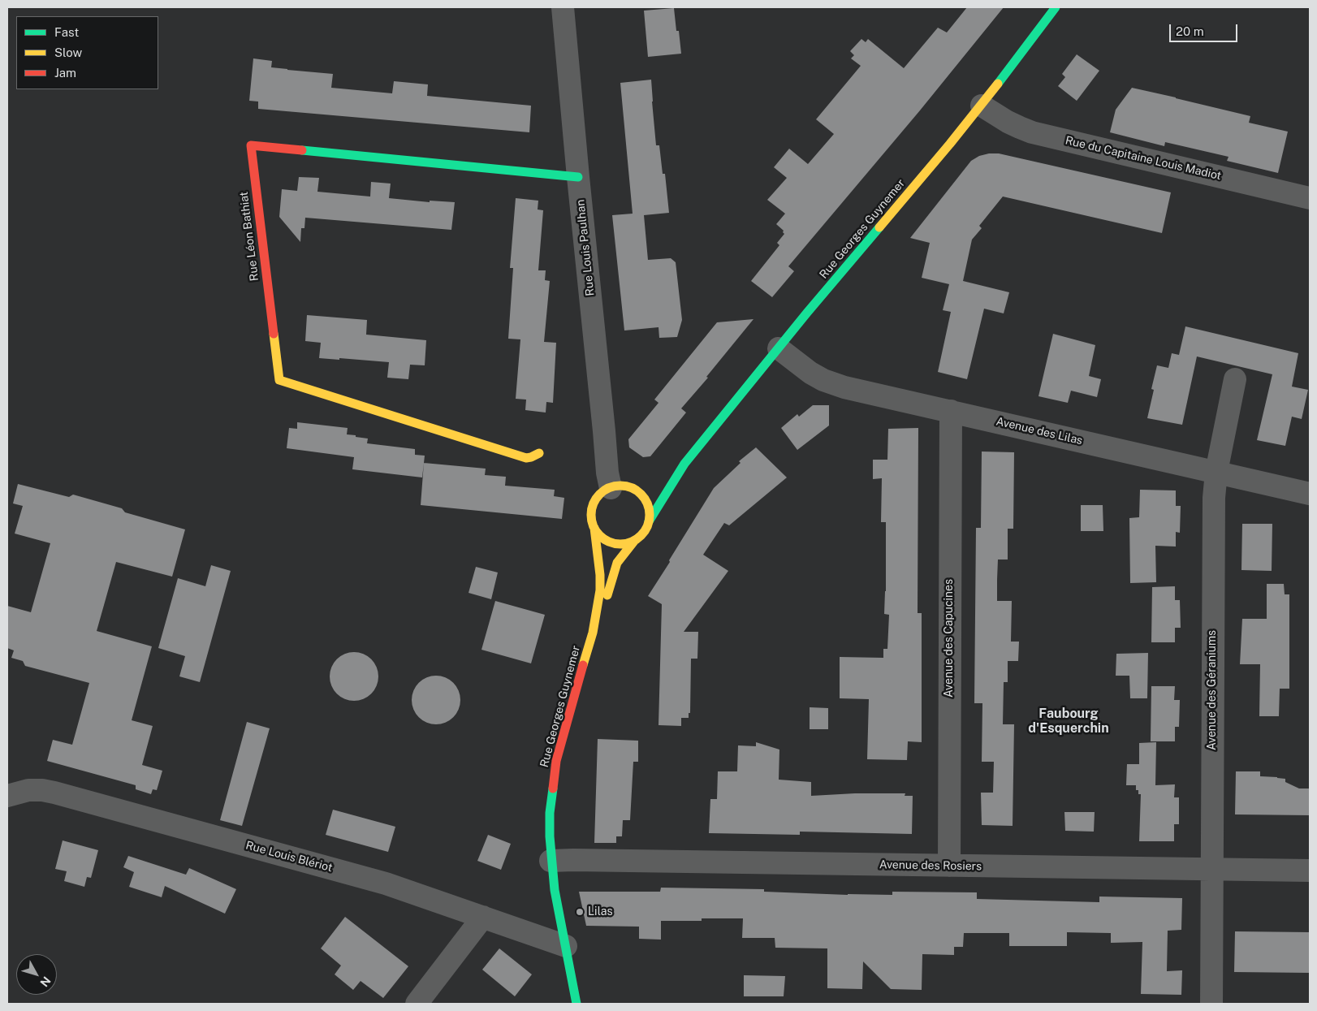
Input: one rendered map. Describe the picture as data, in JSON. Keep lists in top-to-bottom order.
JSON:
{
  "streets": {
    "main road": ["Rue Georges Guynemer", "Rue Léon Bathiat"],
    "street": [
      "Rue du Capitaine Louis Madiot",
      "Rue Louis Paulhan",
      "Avenue des Lilas",
      "Avenue des Capucines",
      "Avenue des Géraniums",
      "Rue Louis Blériot",
      "Avenue des Rosiers"
    ]
  },
  "crossings": [
    ["Rue du Capitaine Louis Madiot", "Rue Georges Guynemer"],
    ["Rue Georges Guynemer", "Rue Louis Paulhan"],
    ["Rue Georges Guynemer", "Avenue des Lilas"],
    ["Rue Georges Guynemer", "Rue Louis Blériot"],
    ["Rue Georges Guynemer", "Avenue des Rosiers"],
    ["Rue Léon Bathiat", "Rue Louis Paulhan"],
    ["Avenue des Lilas", "Avenue des Capucines"],
    ["Avenue des Lilas", "Avenue des Géraniums"],
    ["Avenue des Capucines", "Avenue des Rosiers"],
    ["Avenue des Géraniums", "Avenue des Rosiers"]
  ],
  "districts": ["Faubourg d'Esquerchin"],
  "places": ["Lilas"],
  "legend": ["Fast", "Slow", "Jam"],
  "scale_bar": "20 m",
  "north": "bottom right"
}
